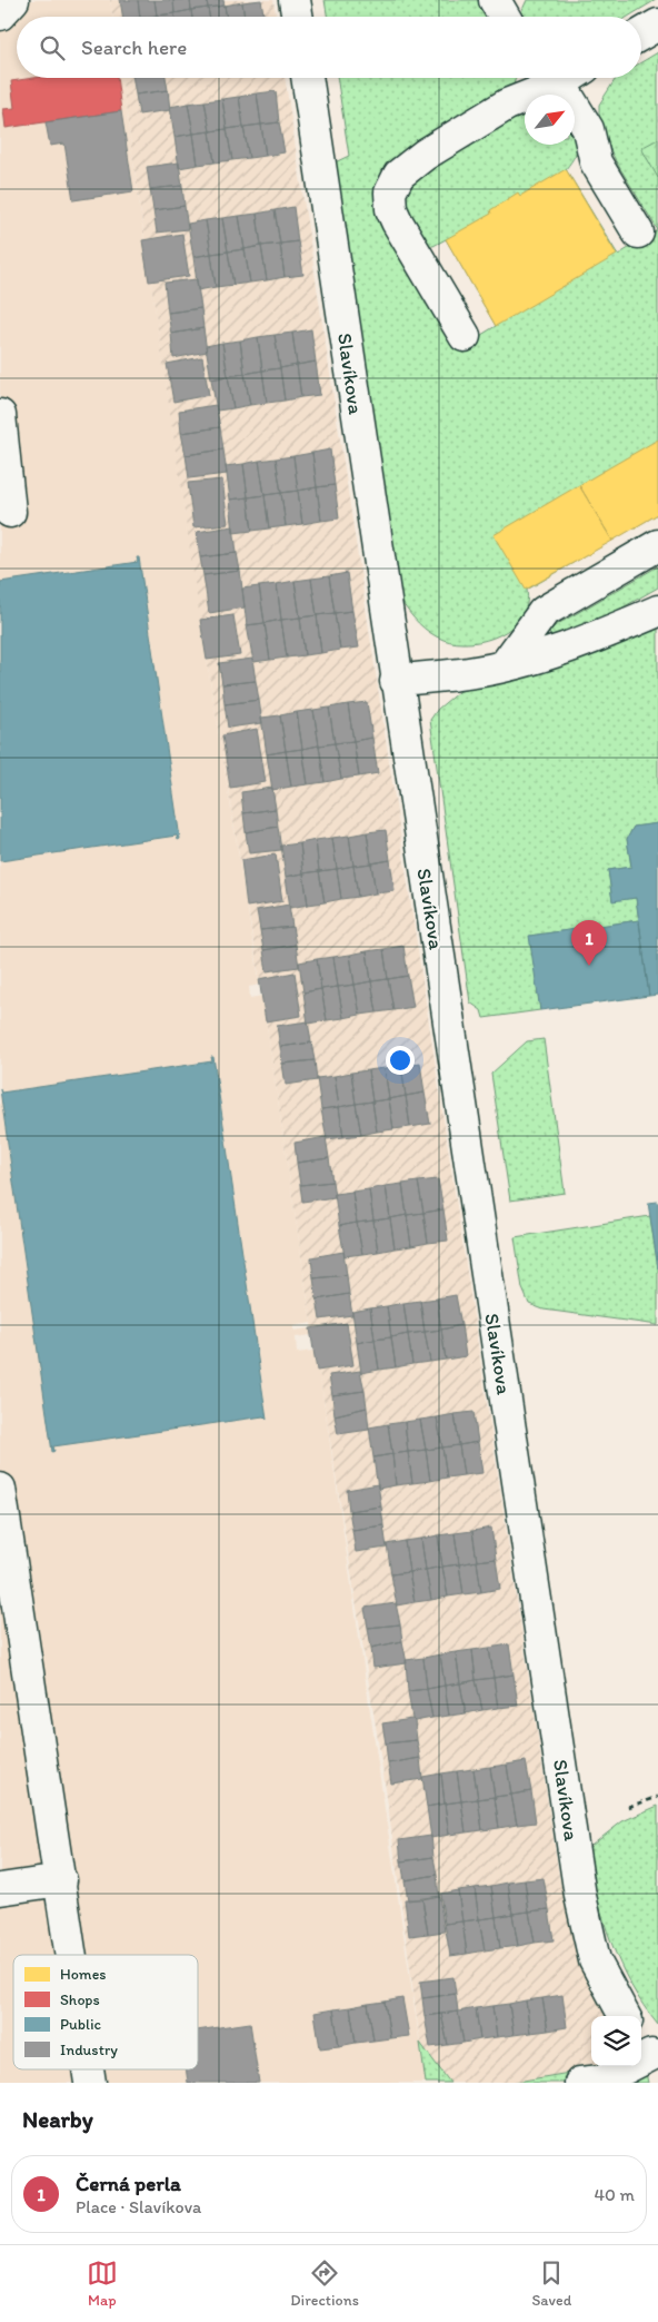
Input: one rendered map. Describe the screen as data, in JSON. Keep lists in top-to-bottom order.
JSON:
{
  "streets": {
    "street": ["Slavíkova"]
  },
  "legend": [
    "Homes",
    "Shops",
    "Public",
    "Industry"
  ],
  "north": "top right",
  "page": {
    "search": "Search here",
    "pins": "1",
    "heading": "Nearby",
    "list": [
      {
        "mark": "1",
        "name": "Černá perla",
        "note": "Place · Slavíkova",
        "value": "40 m"
      }
    ],
    "nav": ["Map", "Directions", "Saved"]
  }
}
